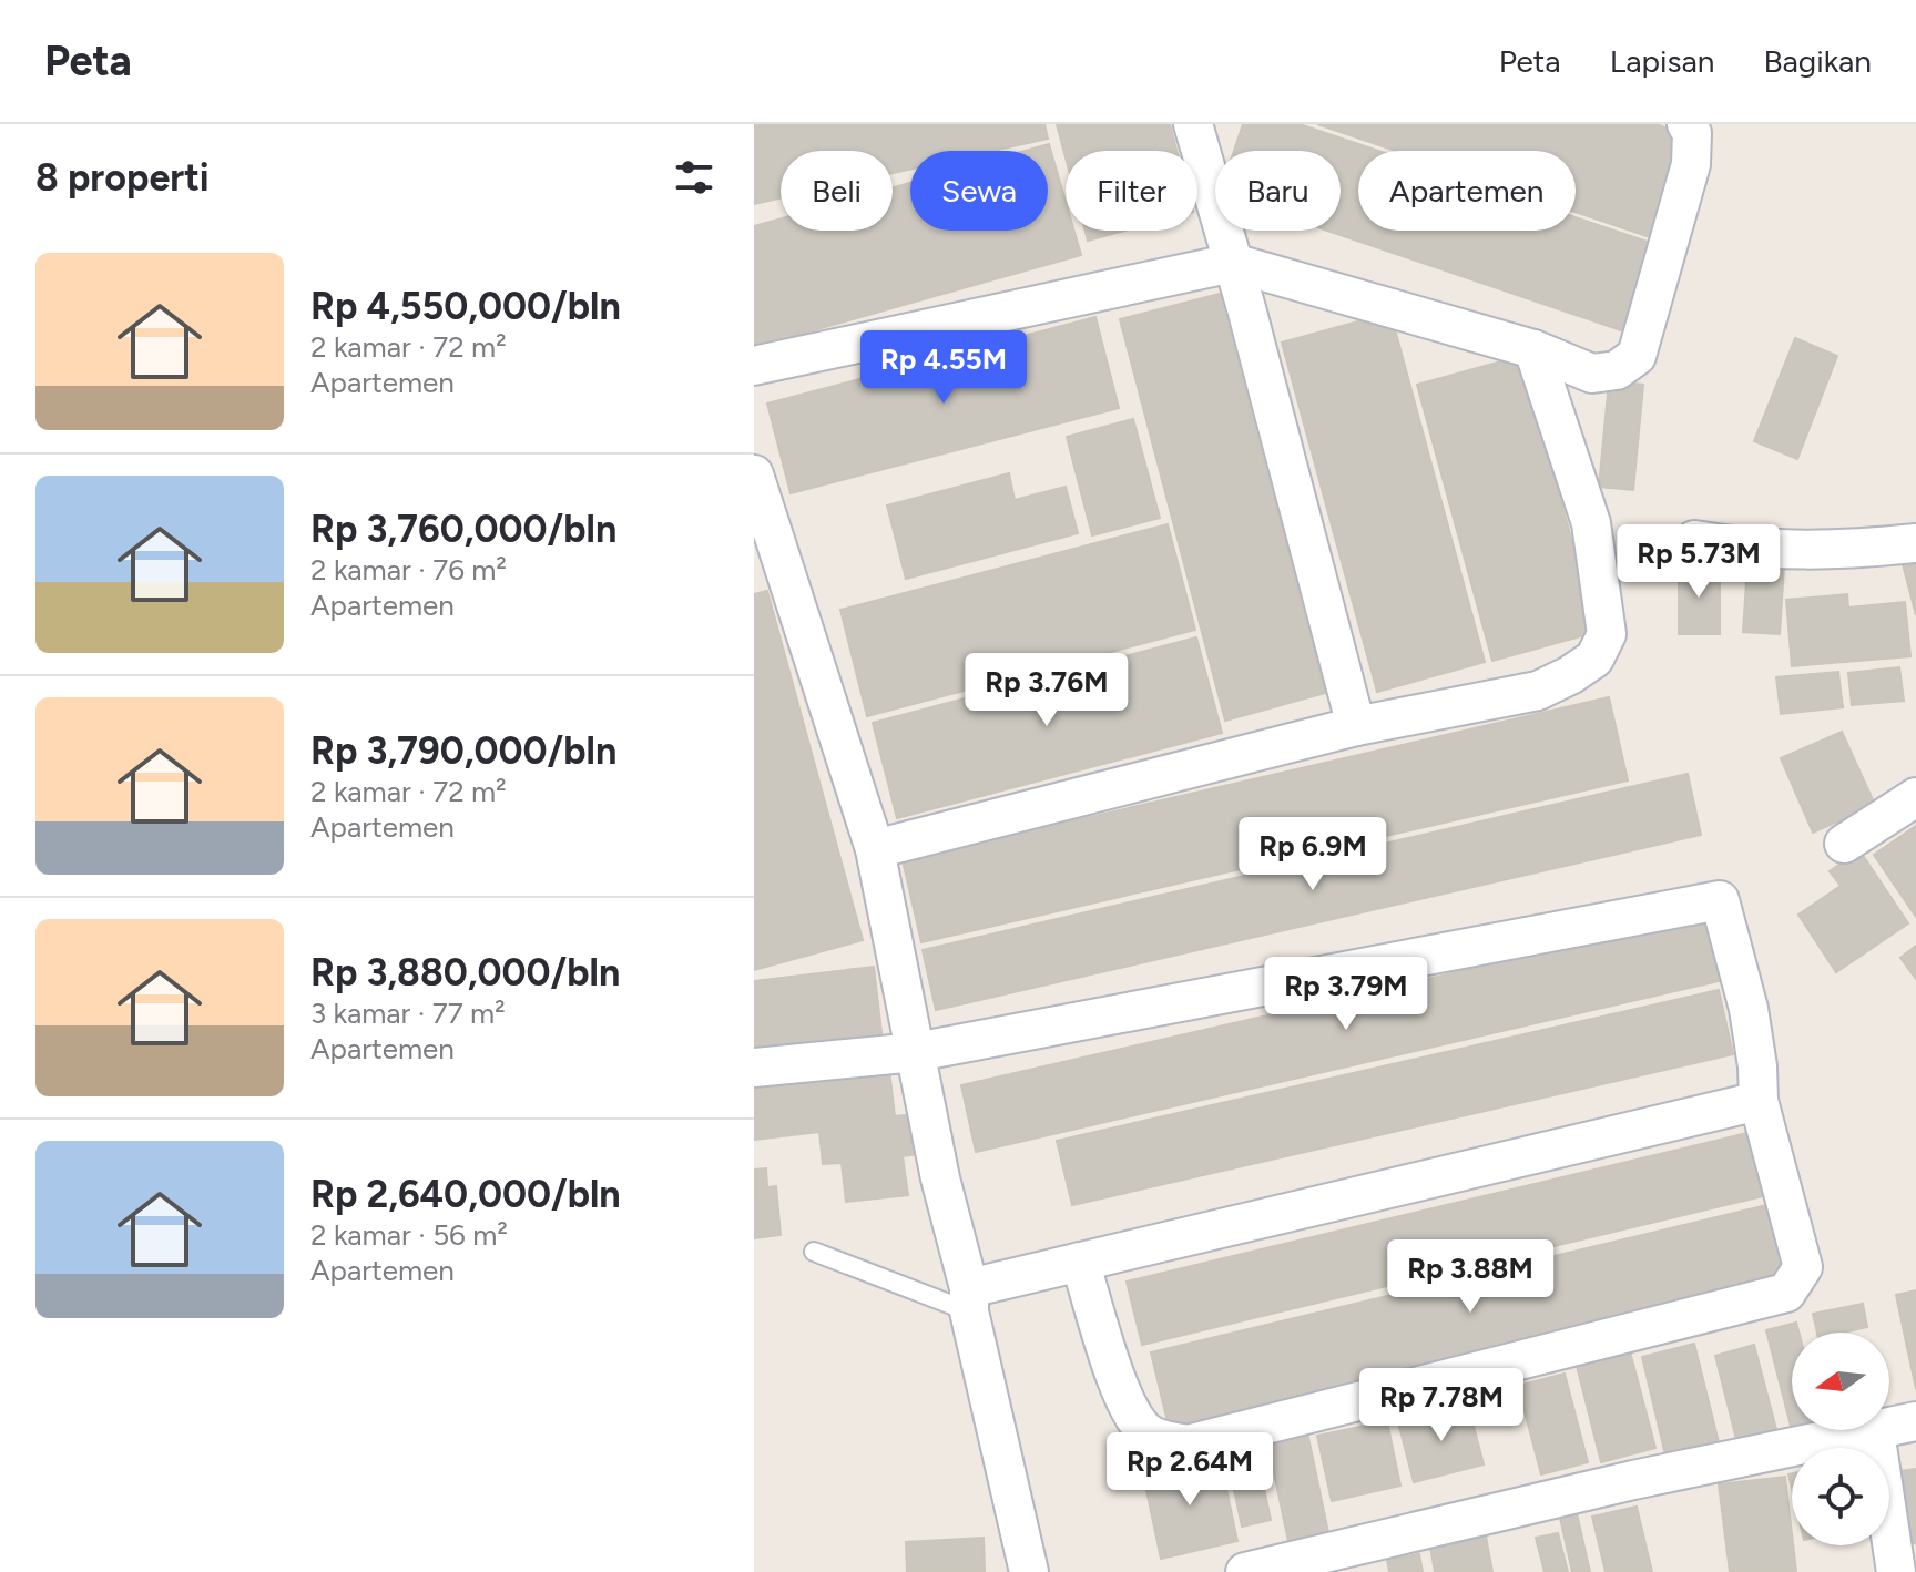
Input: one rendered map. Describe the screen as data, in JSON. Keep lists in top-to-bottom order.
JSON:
{
  "north": "left",
  "page": {
    "header": "Peta",
    "nav": ["Peta", "Lapisan", "Bagikan"],
    "heading": "8 properti",
    "chip": [
      "Beli",
      "Sewa",
      "Filter",
      "Baru",
      "Apartemen"
    ],
    "list": [
      {
        "name": "Rp 4,550,000/bln",
        "note": "2 kamar · 72 m² · Apartemen"
      },
      {
        "name": "Rp 3,760,000/bln",
        "note": "2 kamar · 76 m² · Apartemen"
      },
      {
        "name": "Rp 3,790,000/bln",
        "note": "2 kamar · 72 m² · Apartemen"
      },
      {
        "name": "Rp 3,880,000/bln",
        "note": "3 kamar · 77 m² · Apartemen"
      },
      {
        "name": "Rp 2,640,000/bln",
        "note": "2 kamar · 56 m² · Apartemen"
      }
    ],
    "price": [
      "Rp 4.55M",
      "Rp 5.73M",
      "Rp 3.76M",
      "Rp 6.9M",
      "Rp 3.79M",
      "Rp 3.88M",
      "Rp 7.78M",
      "Rp 2.64M"
    ]
  }
}
